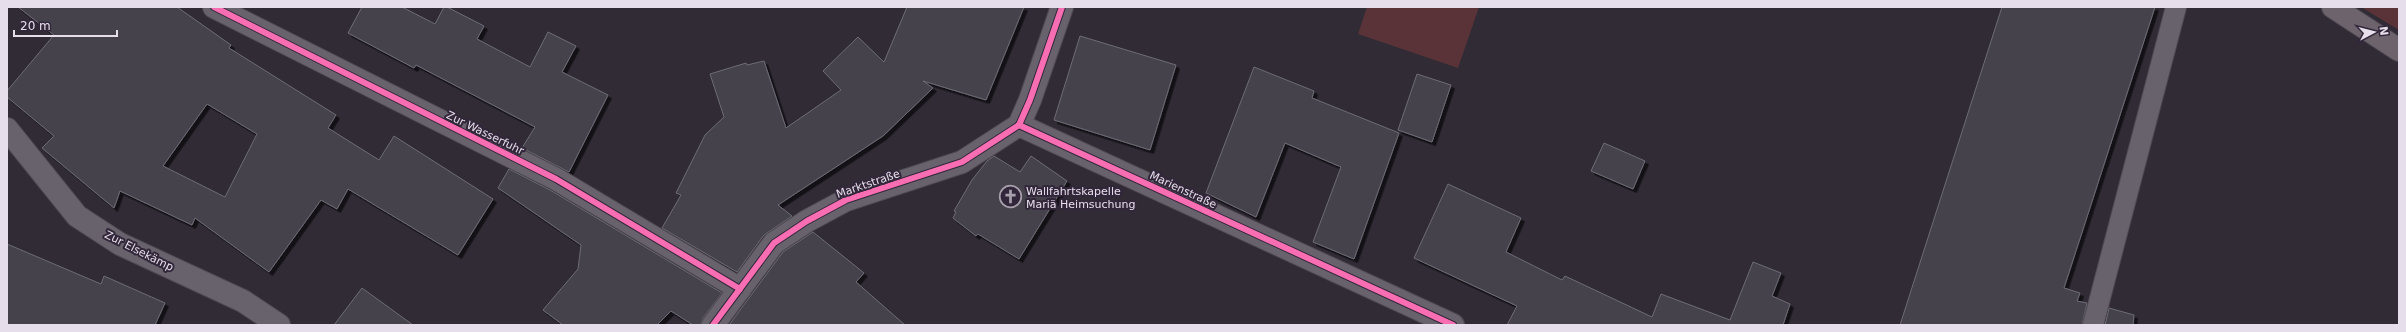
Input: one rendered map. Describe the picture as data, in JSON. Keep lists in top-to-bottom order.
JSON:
{
  "streets": {
    "street": [
      "Zur Wasserfuhr",
      "Marktstraße",
      "Marienstraße",
      "Zur Elsekämp"
    ]
  },
  "crossings": [
    ["Zur Wasserfuhr", "Marktstraße"],
    ["Marktstraße", "Marienstraße"]
  ],
  "places": {
    "church": ["Wallfahrtskapelle Mariä Heimsuchung"]
  },
  "scale_bar": "20 m",
  "north": "right"
}
